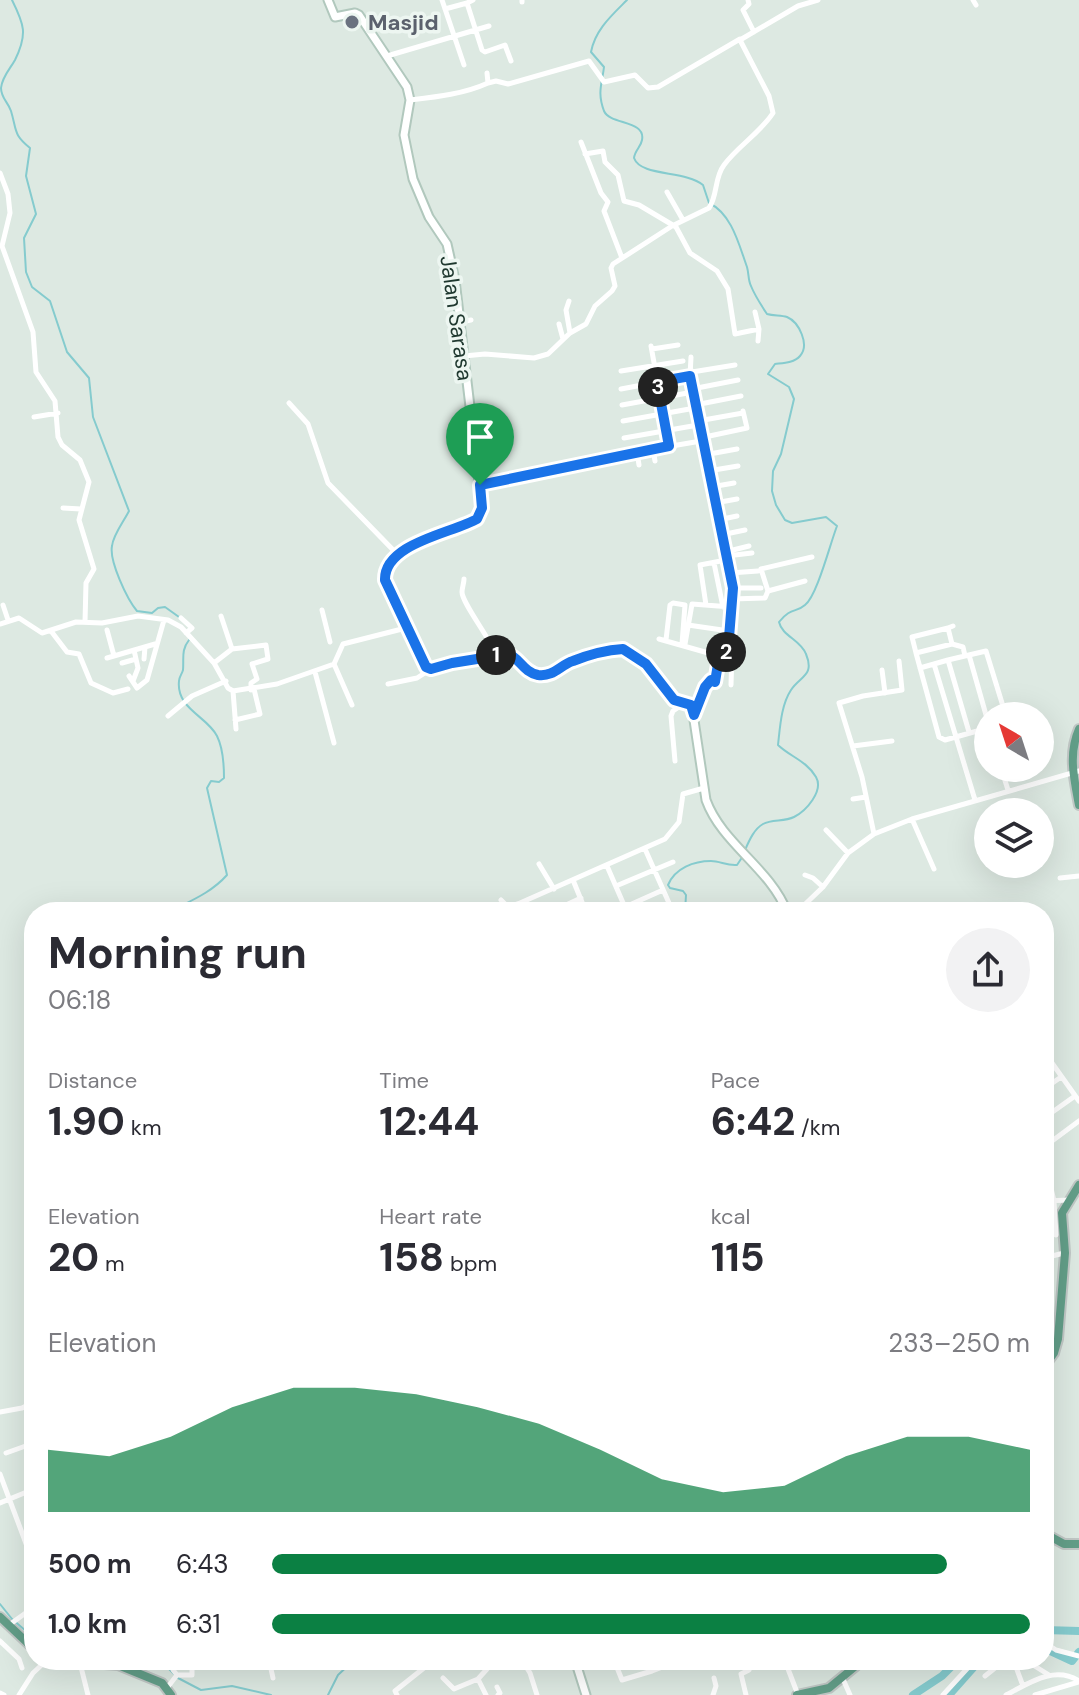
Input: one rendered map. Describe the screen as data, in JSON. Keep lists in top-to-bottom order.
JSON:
{
  "streets": {
    "street": ["Jalan Sarasa"]
  },
  "places": ["Masjid"],
  "north": "top left",
  "page": {
    "pins": ["3", "2", "1"],
    "heading": ["Morning run", "06:18"],
    "stats": [
      ["Distance", "1.90 km"],
      ["Time", "12:44"],
      ["Pace", "6:42 /km"],
      ["Elevation", "20 m"],
      ["Heart rate", "158 bpm"],
      ["kcal", "115"]
    ],
    "chart": ["Elevation", "233–250 m"],
    "list": [
      {
        "name": "500 m",
        "note": "6:43"
      },
      {
        "name": "1.0 km",
        "note": "6:31"
      }
    ]
  }
}
